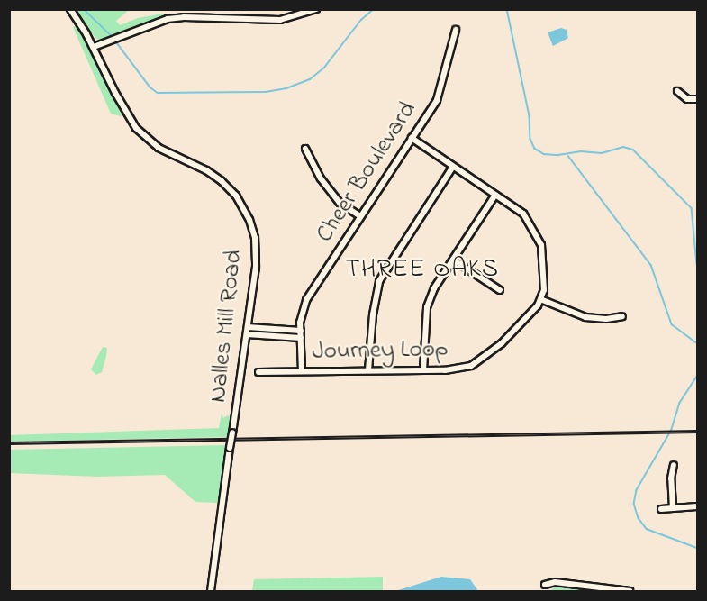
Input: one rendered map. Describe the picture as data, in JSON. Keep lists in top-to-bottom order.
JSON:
{
  "streets": {
    "street": ["Cheer Boulevard", "Nalles Mill Road", "Journey Loop"]
  },
  "crossings": [
    ["Cheer Boulevard", "Journey Loop"]
  ],
  "districts": ["THREE OAKS"]
}
